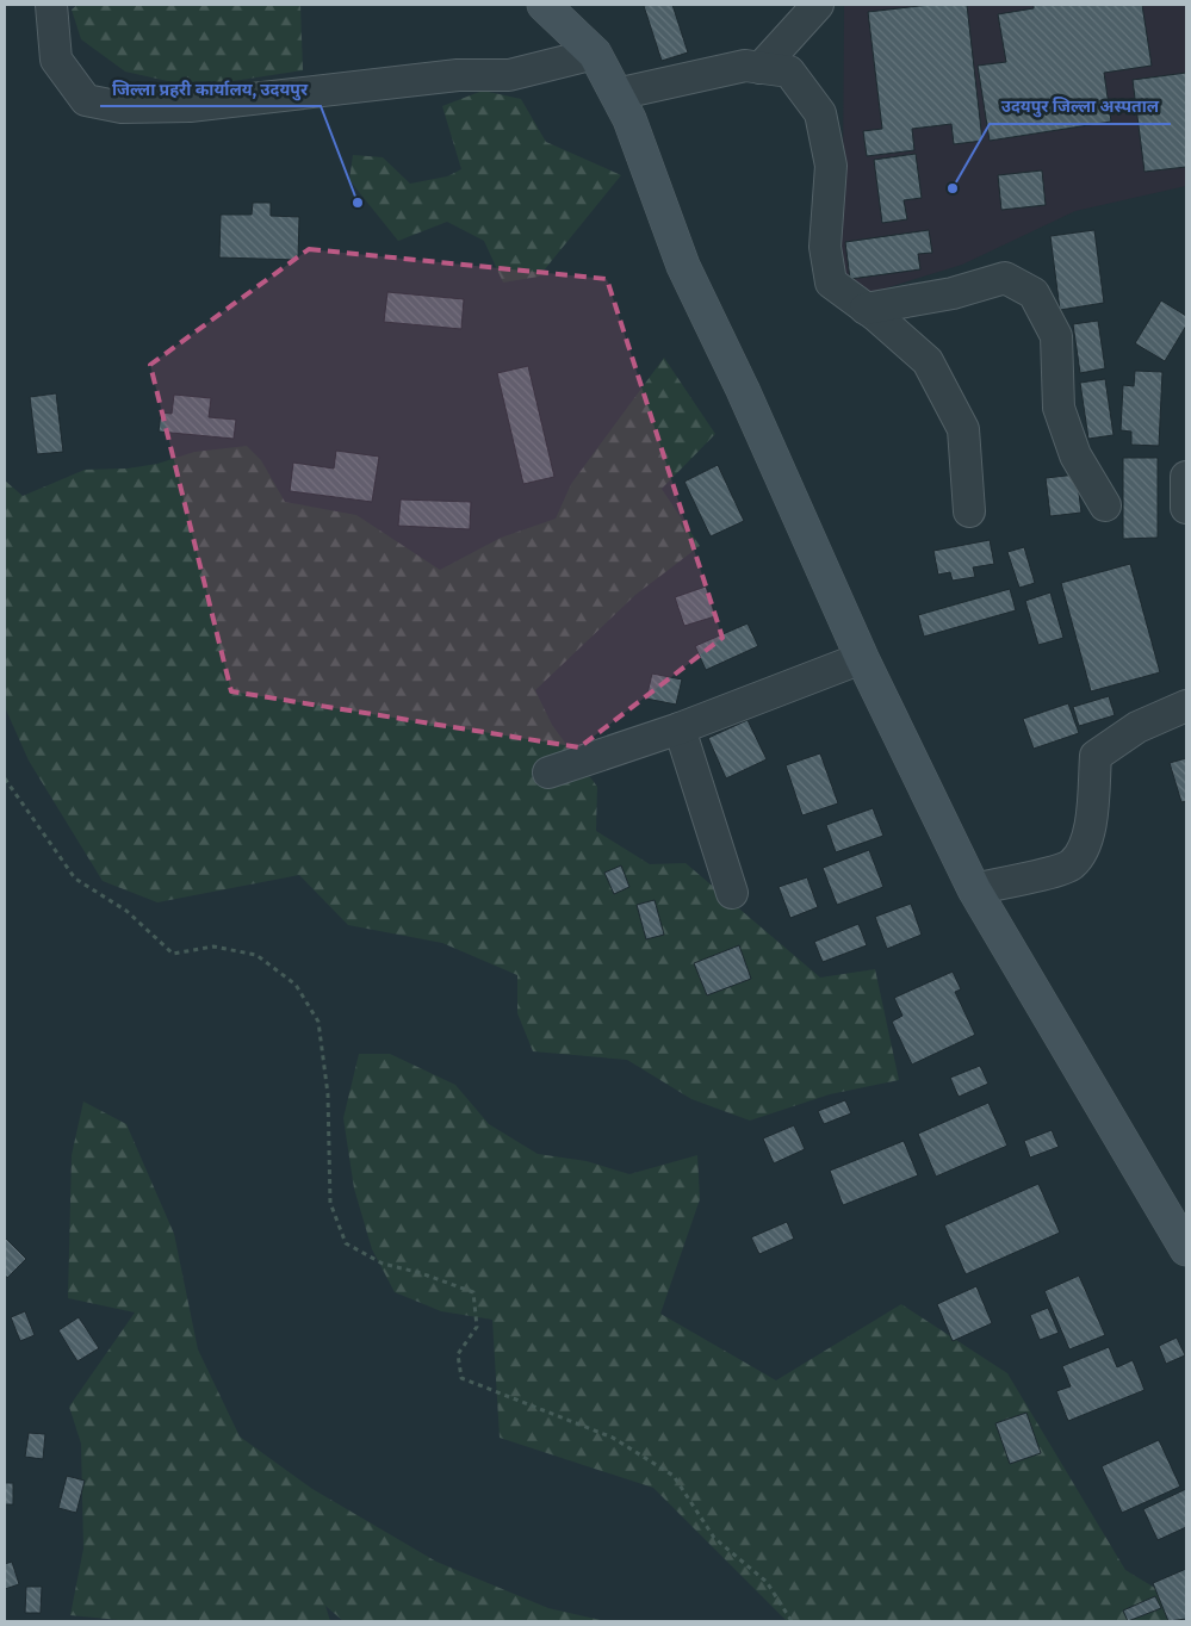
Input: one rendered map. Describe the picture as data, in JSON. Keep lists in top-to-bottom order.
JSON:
{
  "places": ["उदयपुर जिल्ला अस्पताल", "जिल्ला प्रहरी कार्यालय, उदयपुर"]
}
